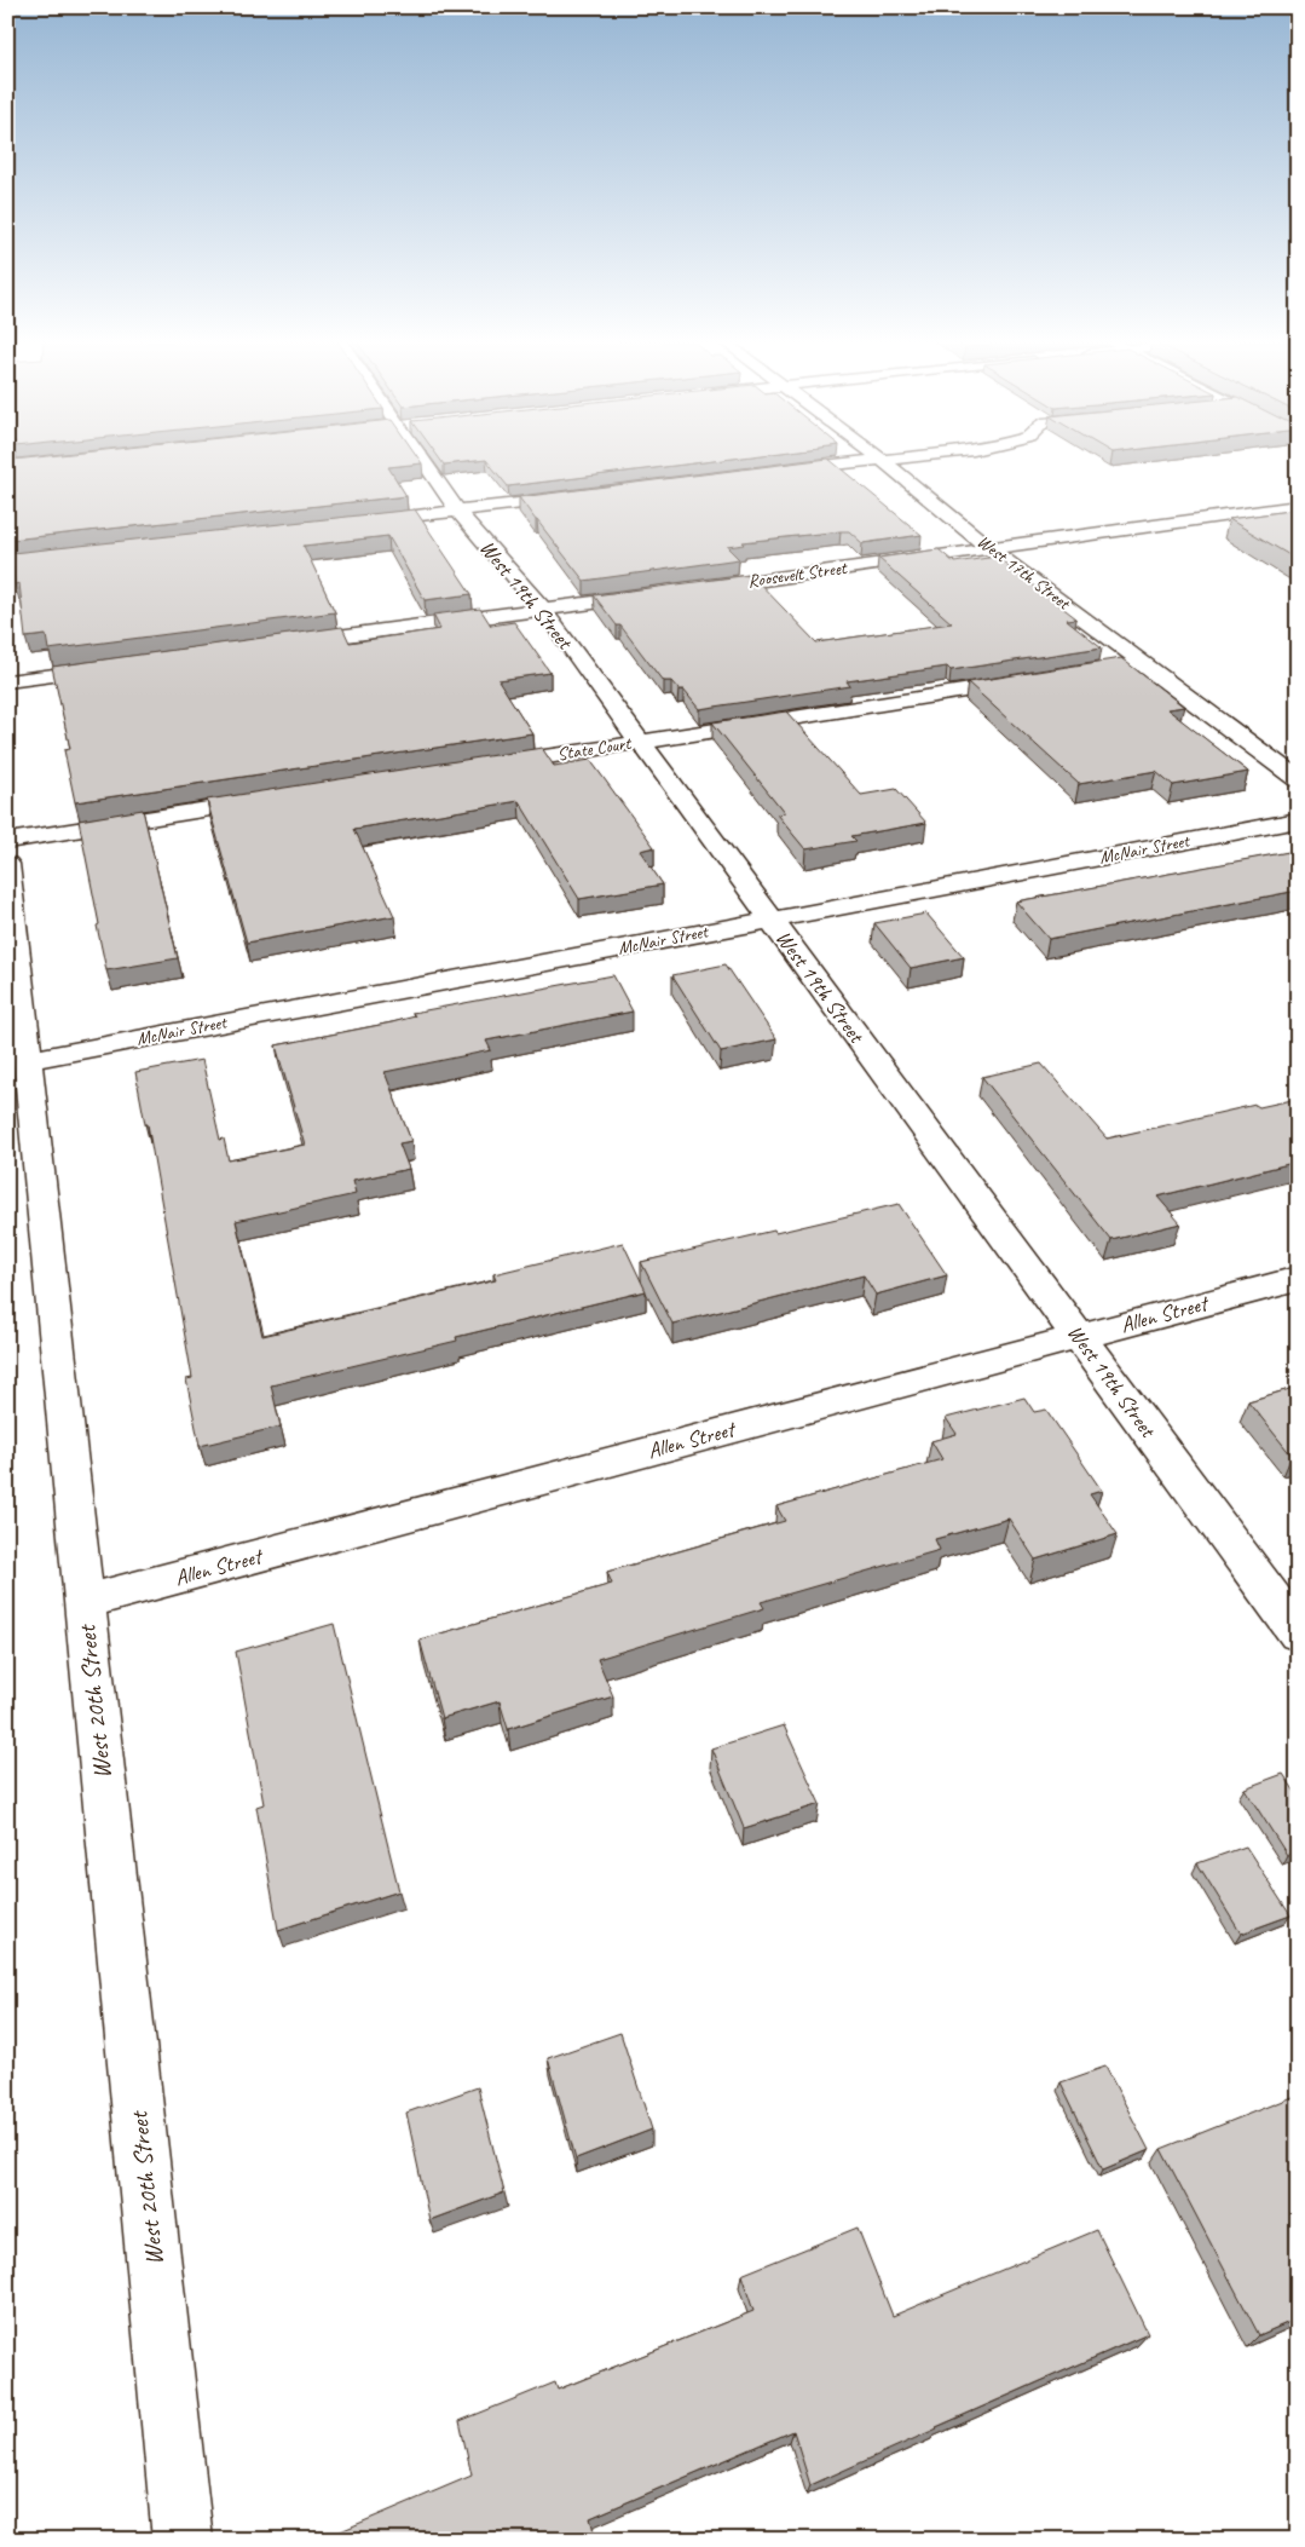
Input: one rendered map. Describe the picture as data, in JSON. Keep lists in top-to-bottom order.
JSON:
{
  "streets": {
    "street": [
      "West 17th Street",
      "Roosevelt Street",
      "West 19th Street",
      "State Court",
      "McNair Street",
      "Allen Street",
      "West 20th Street"
    ]
  },
  "crossings": [
    ["West 17th Street", "Roosevelt Street"],
    ["West 19th Street", "State Court"],
    ["West 19th Street", "McNair Street"],
    ["West 19th Street", "Allen Street"],
    ["McNair Street", "West 20th Street"],
    ["Allen Street", "West 20th Street"]
  ]
}
